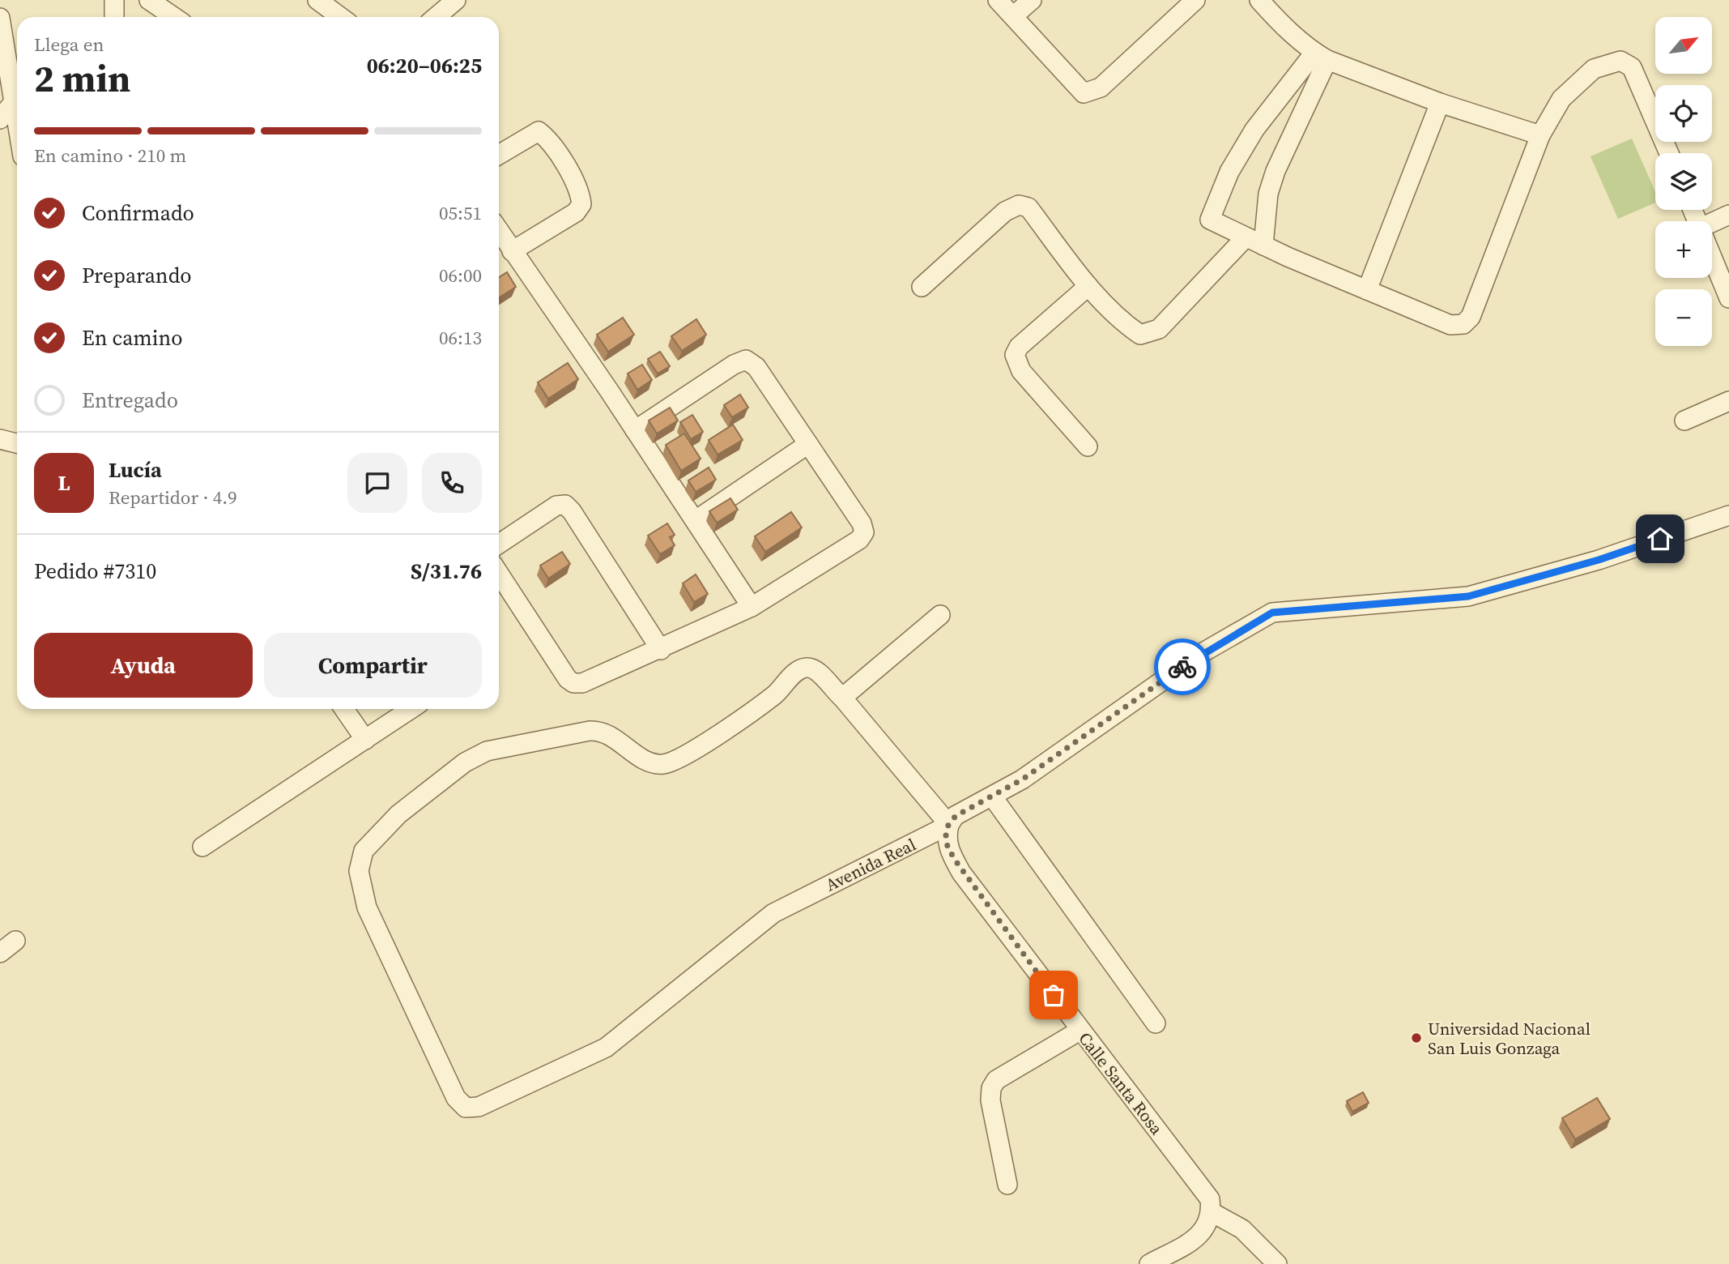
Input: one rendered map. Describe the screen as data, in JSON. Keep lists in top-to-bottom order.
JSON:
{
  "streets": {
    "street": ["Avenida Real", "Calle Santa Rosa"]
  },
  "crossings": [
    ["Avenida Real", "Calle Santa Rosa"]
  ],
  "places": ["Universidad Nacional San Luis Gonzaga"],
  "north": "top right",
  "page": {
    "map_buttons": ["+", "−"],
    "heading": ["2 min", "Llega en", "06:20–06:25"],
    "panel": [
      "Lucía",
      "Repartidor · 4.9",
      "Pedido #7310",
      "S/31.76"
    ],
    "bar": "En camino · 210 m",
    "list": [
      ["Confirmado", "05:51"],
      ["Preparando", "06:00"],
      ["En camino", "06:13"],
      "Entregado"
    ],
    "round": "L",
    "buttons": ["Ayuda", "Compartir"]
  }
}
